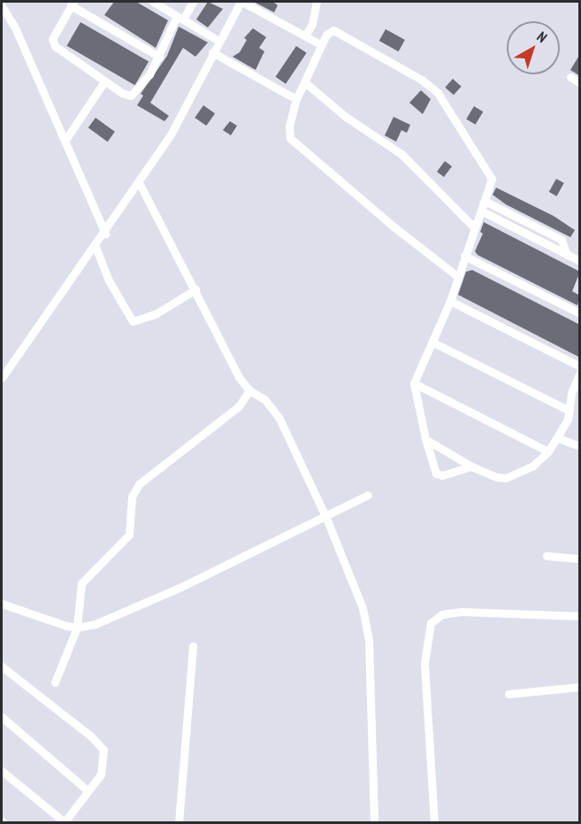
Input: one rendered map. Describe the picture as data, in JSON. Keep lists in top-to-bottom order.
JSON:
{
  "north": "top right"
}
